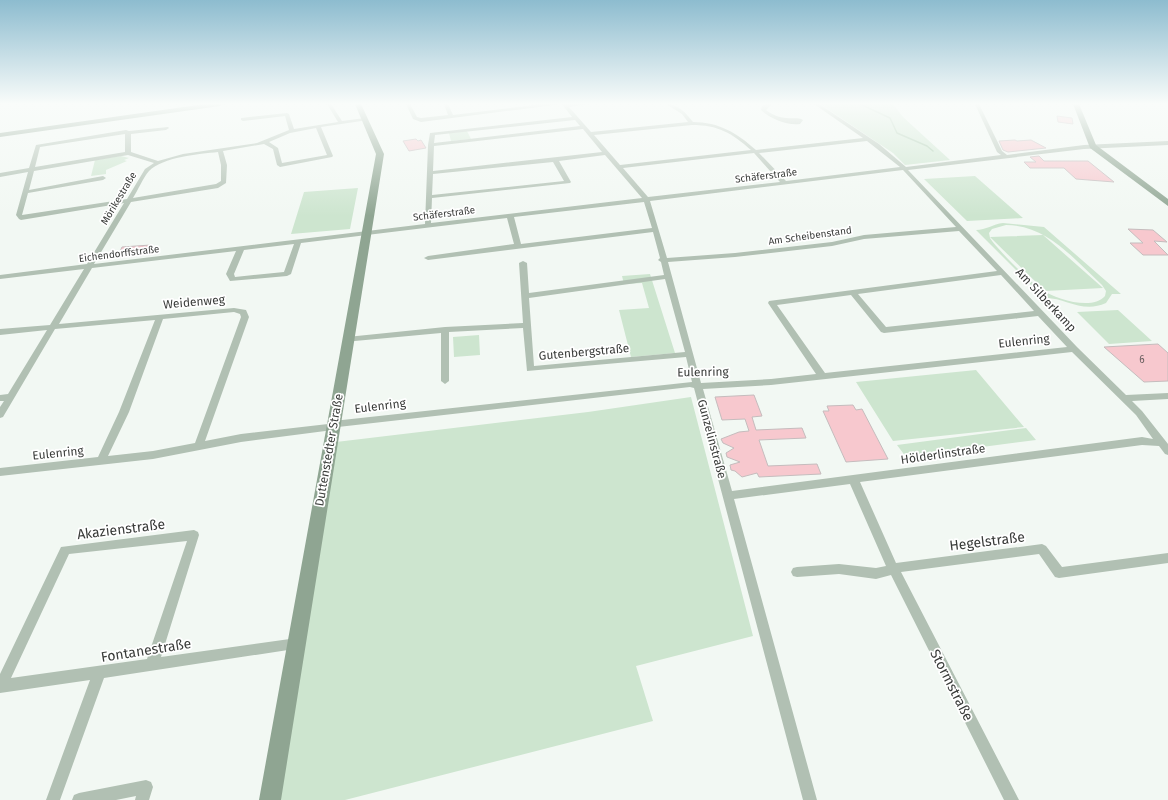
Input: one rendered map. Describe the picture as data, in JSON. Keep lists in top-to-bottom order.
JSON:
{
  "streets": {
    "street": [
      "Schäferstraße",
      "Mörikestraße",
      "Am Scheibenstand",
      "Eichendorffstraße",
      "Am Silberkamp",
      "Weidenweg",
      "Eulenring",
      "Gutenbergstraße",
      "Gunzelinstraße",
      "Duttenstedter Straße",
      "Hölderlinstraße",
      "Akazienstraße",
      "Hegelstraße",
      "Fontanestraße",
      "Stormstraße"
    ]
  },
  "crossings": [
    ["Schäferstraße", "Eichendorffstraße"],
    ["Schäferstraße", "Am Silberkamp"],
    ["Schäferstraße", "Gunzelinstraße"],
    ["Schäferstraße", "Duttenstedter Straße"],
    ["Mörikestraße", "Eichendorffstraße"],
    ["Mörikestraße", "Weidenweg"],
    ["Am Scheibenstand", "Am Silberkamp"],
    ["Am Scheibenstand", "Gunzelinstraße"],
    ["Eichendorffstraße", "Duttenstedter Straße"],
    ["Am Silberkamp", "Eulenring"],
    ["Am Silberkamp", "Hölderlinstraße"],
    ["Weidenweg", "Eulenring"],
    ["Eulenring", "Gunzelinstraße"],
    ["Eulenring", "Duttenstedter Straße"],
    ["Gutenbergstraße", "Gunzelinstraße"],
    ["Gunzelinstraße", "Hölderlinstraße"],
    ["Duttenstedter Straße", "Fontanestraße"],
    ["Akazienstraße", "Fontanestraße"],
    ["Hegelstraße", "Stormstraße"]
  ],
  "house_numbers": ["6"]
}
